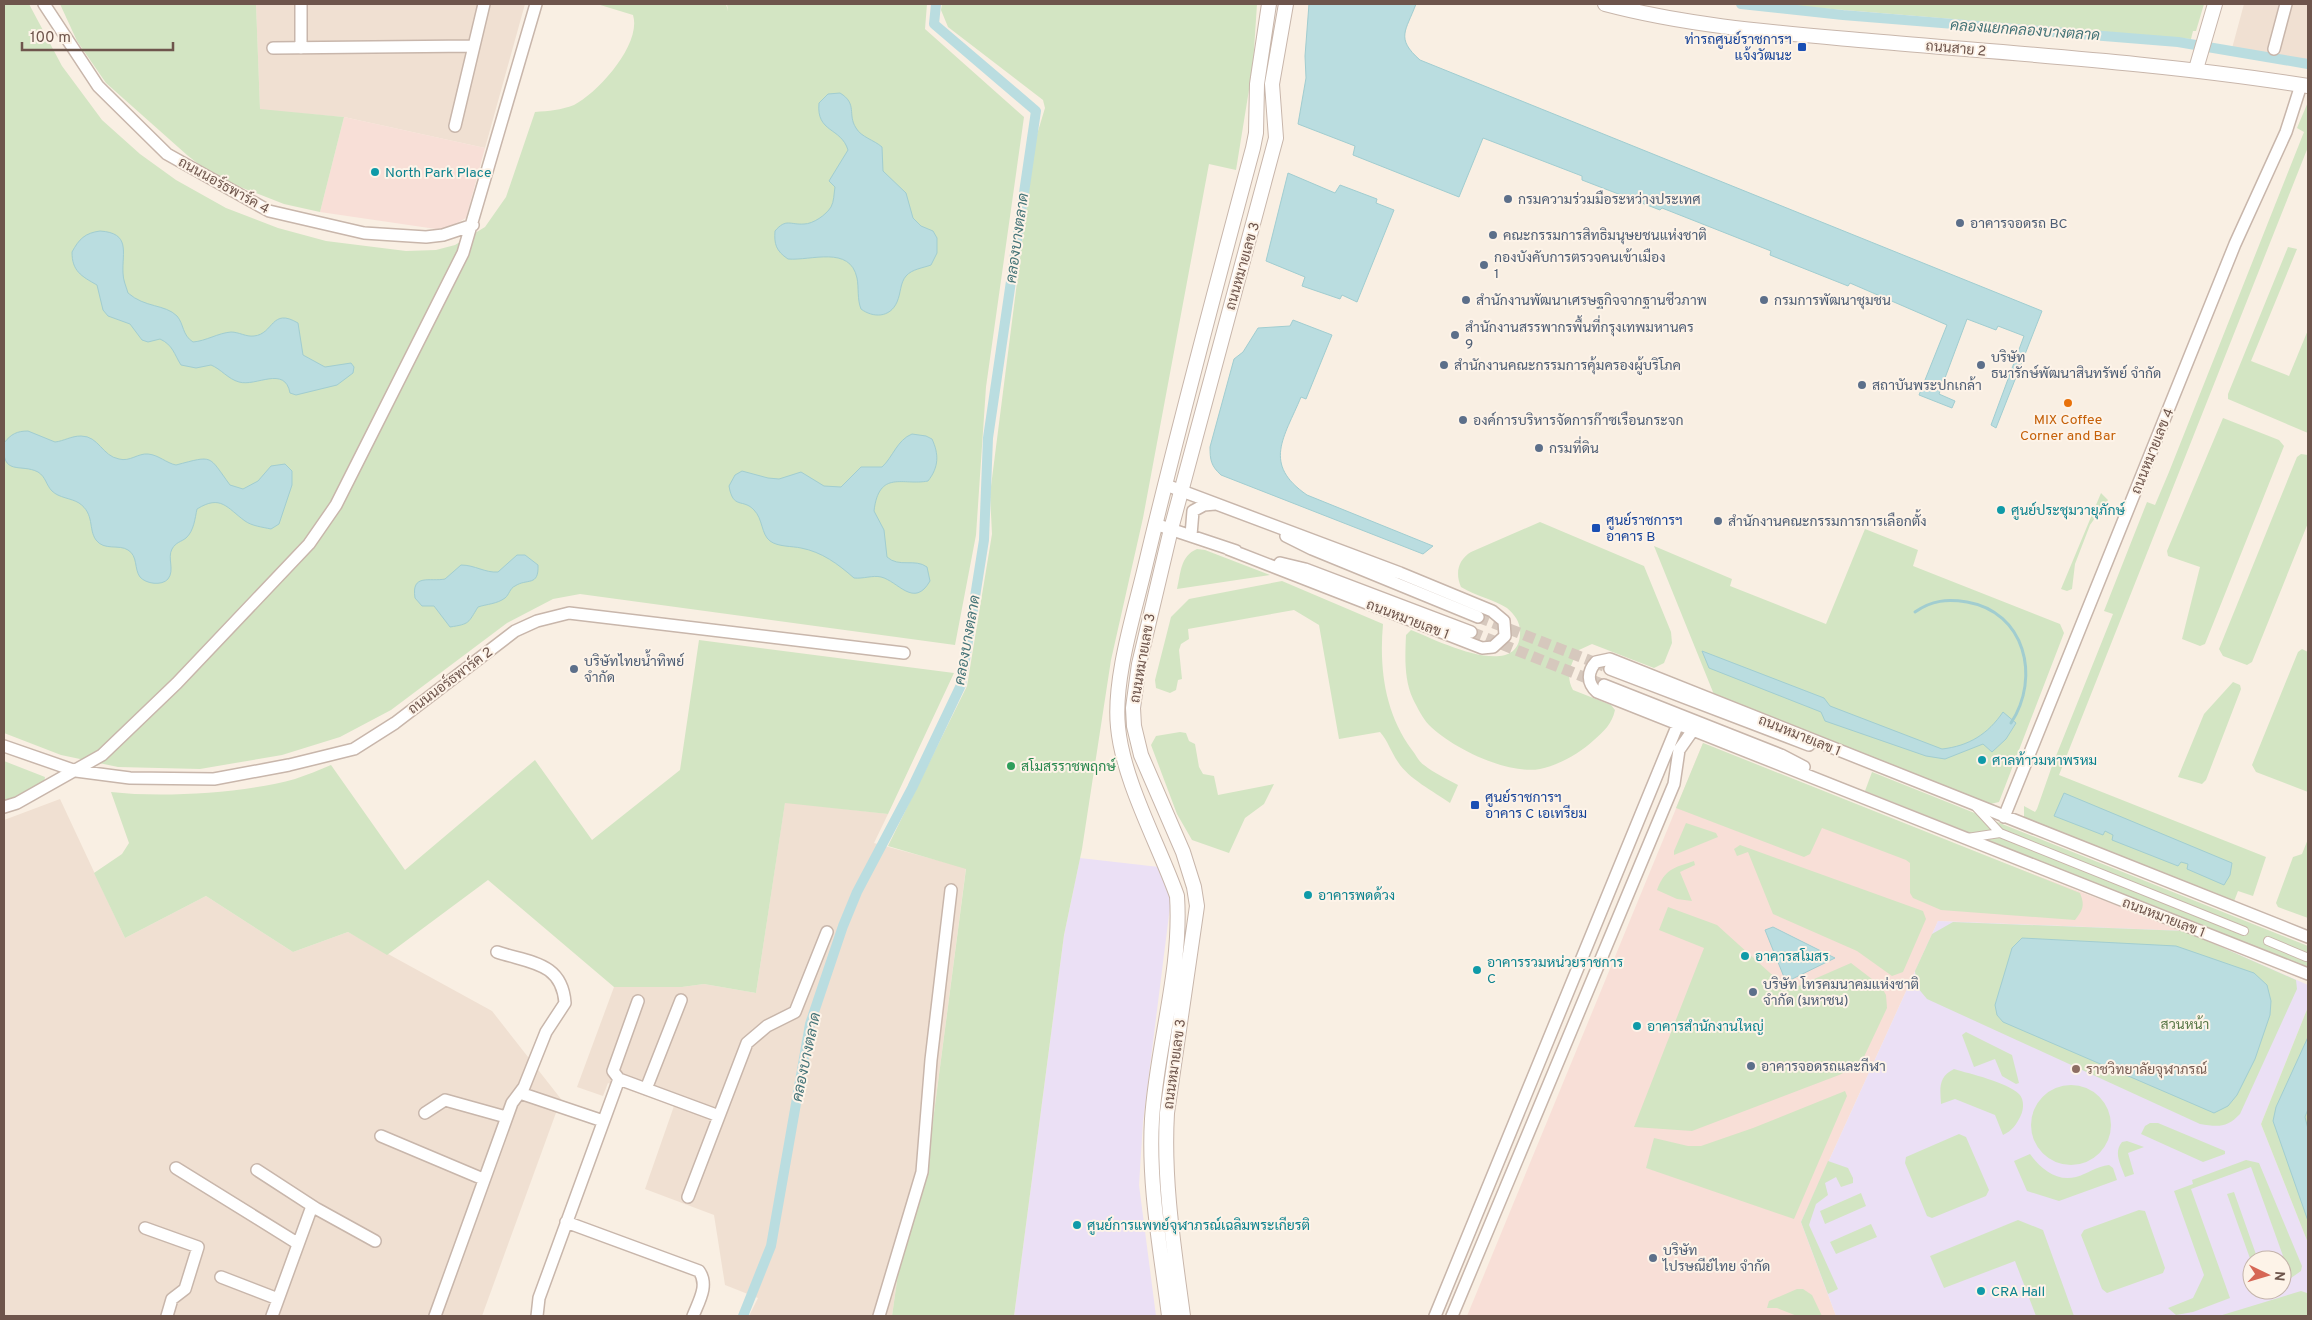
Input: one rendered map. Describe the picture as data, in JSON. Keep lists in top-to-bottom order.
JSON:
{
  "streets": {
    "street": [
      "ถนนสาย 2",
      "ถนนนอร์ธพาร์ค 4",
      "ถนนหมายเลข 3",
      "ถนนหมายเลข 4",
      "ถนนหมายเลข 1",
      "ถนนนอร์ธพาร์ค 2"
    ]
  },
  "crossings": [
    ["ถนนสาย 2", "ถนนหมายเลข 4"],
    ["ถนนหมายเลข 3", "ถนนหมายเลข 1"],
    ["ถนนหมายเลข 4", "ถนนหมายเลข 1"]
  ],
  "water": ["คลองแยกคลองบางตลาด", "คลองบางตลาด"],
  "parks": ["สวนหน้า"],
  "places": {
    "transit": ["ท่ารถศูนย์ราชการฯ แจ้งวัฒนะ", "ศูนย์ราชการฯ อาคาร B", "ศูนย์ราชการฯ อาคาร C เอเทรียม"],
    "other": [
      "North Park Place",
      "กรมความร่วมมือระหว่างประเทศ",
      "อาคารจอดรถ BC",
      "คณะกรรมการสิทธิมนุษยชนแห่งชาติ",
      "กองบังคับการตรวจคนเข้าเมือง 1",
      "สำนักงานพัฒนาเศรษฐกิจจากฐานชีวภาพ",
      "กรมการพัฒนาชุมชน",
      "สำนักงานสรรพากรพื้นที่กรุงเทพมหานคร 9",
      "สำนักงานคณะกรรมการคุ้มครองผู้บริโภค",
      "บริษัท ธนารักษ์พัฒนาสินทรัพย์ จำกัด",
      "สถาบันพระปกเกล้า",
      "MIX Coffee Corner and Bar",
      "องค์การบริหารจัดการก๊าซเรือนกระจก",
      "กรมที่ดิน",
      "ศูนย์ประชุมวายุภักษ์",
      "สำนักงานคณะกรรมการการเลือกตั้ง",
      "บริษัทไทยน้ำทิพย์ จำกัด",
      "ศาลท้าวมหาพรหม",
      "สโมสรราชพฤกษ์",
      "อาคารพดด้วง",
      "อาคารสโมสร",
      "อาคารรวมหน่วยราชการ C",
      "บริษัท โทรคมนาคมแห่งชาติ จำกัด (มหาชน)",
      "อาคารสำนักงานใหญ่",
      "อาคารจอดรถและกีฬา",
      "ราชวิทยาลัยจุฬาภรณ์",
      "ศูนย์การแพทย์จุฬาภรณ์เฉลิมพระเกียรติ",
      "บริษัท ไปรษณีย์ไทย จำกัด",
      "CRA Hall"
    ]
  },
  "scale_bar": "100 m",
  "north": "right"
}
